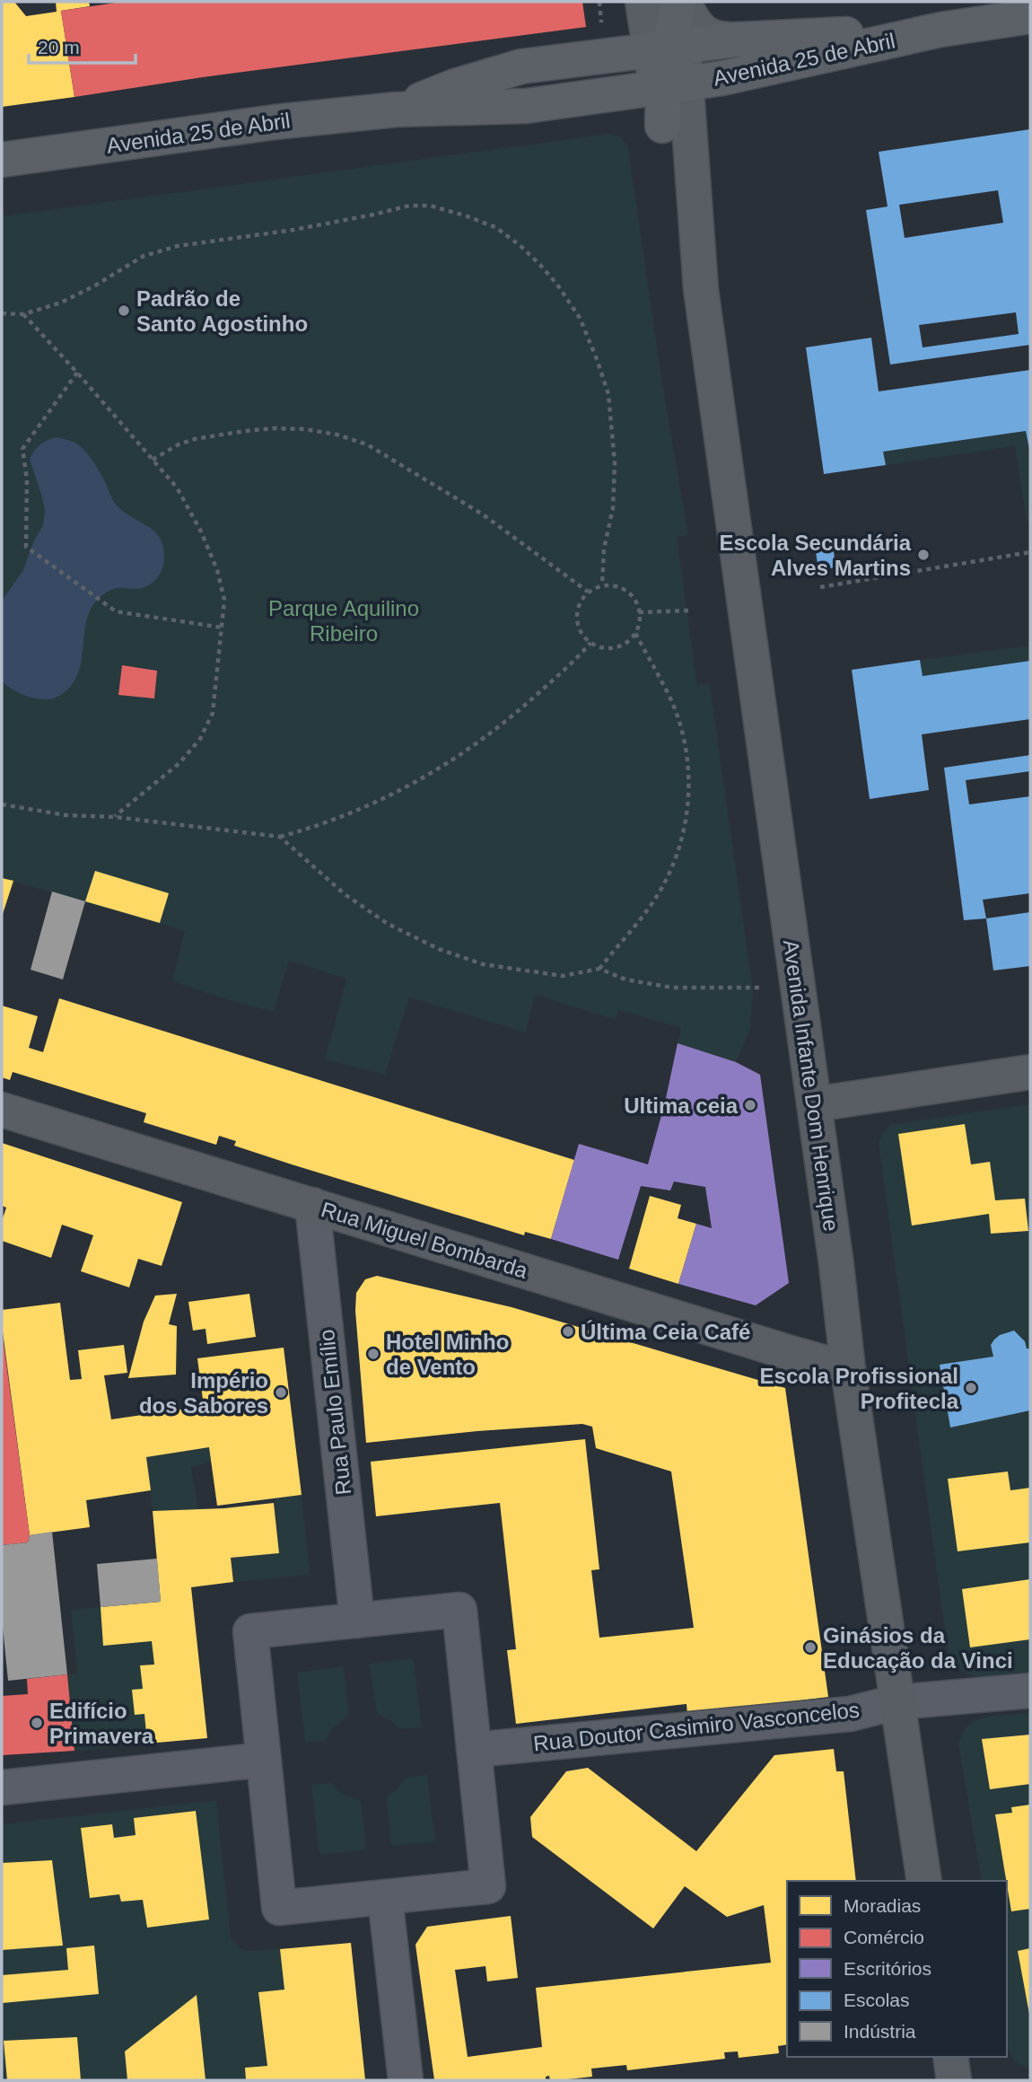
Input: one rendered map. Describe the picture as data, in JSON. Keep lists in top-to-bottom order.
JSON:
{
  "streets": {
    "main road": ["Avenida 25 de Abril", "Avenida Infante Dom Henrique", "Rua Miguel Bombarda"],
    "street": ["Rua Paulo Emílio", "Rua Doutor Casimiro Vasconcelos"]
  },
  "crossings": [
    ["Avenida 25 de Abril", "Avenida Infante Dom Henrique"],
    ["Avenida Infante Dom Henrique", "Rua Miguel Bombarda"],
    ["Avenida Infante Dom Henrique", "Rua Doutor Casimiro Vasconcelos"],
    ["Rua Miguel Bombarda", "Rua Paulo Emílio"]
  ],
  "parks": ["Parque Aquilino Ribeiro"],
  "places": [
    "Padrão de Santo Agostinho",
    "Escola Secundária Alves Martins",
    "Ultima ceia",
    "Última Ceia Café",
    "Hotel Minho de Vento",
    "Escola Profissional Profitecla",
    "Império dos Sabores",
    "Ginásios da Educação da Vinci",
    "Edifício Primavera"
  ],
  "legend": [
    "Moradias",
    "Comércio",
    "Escritórios",
    "Escolas",
    "Indústria"
  ],
  "scale_bar": "20 m"
}
